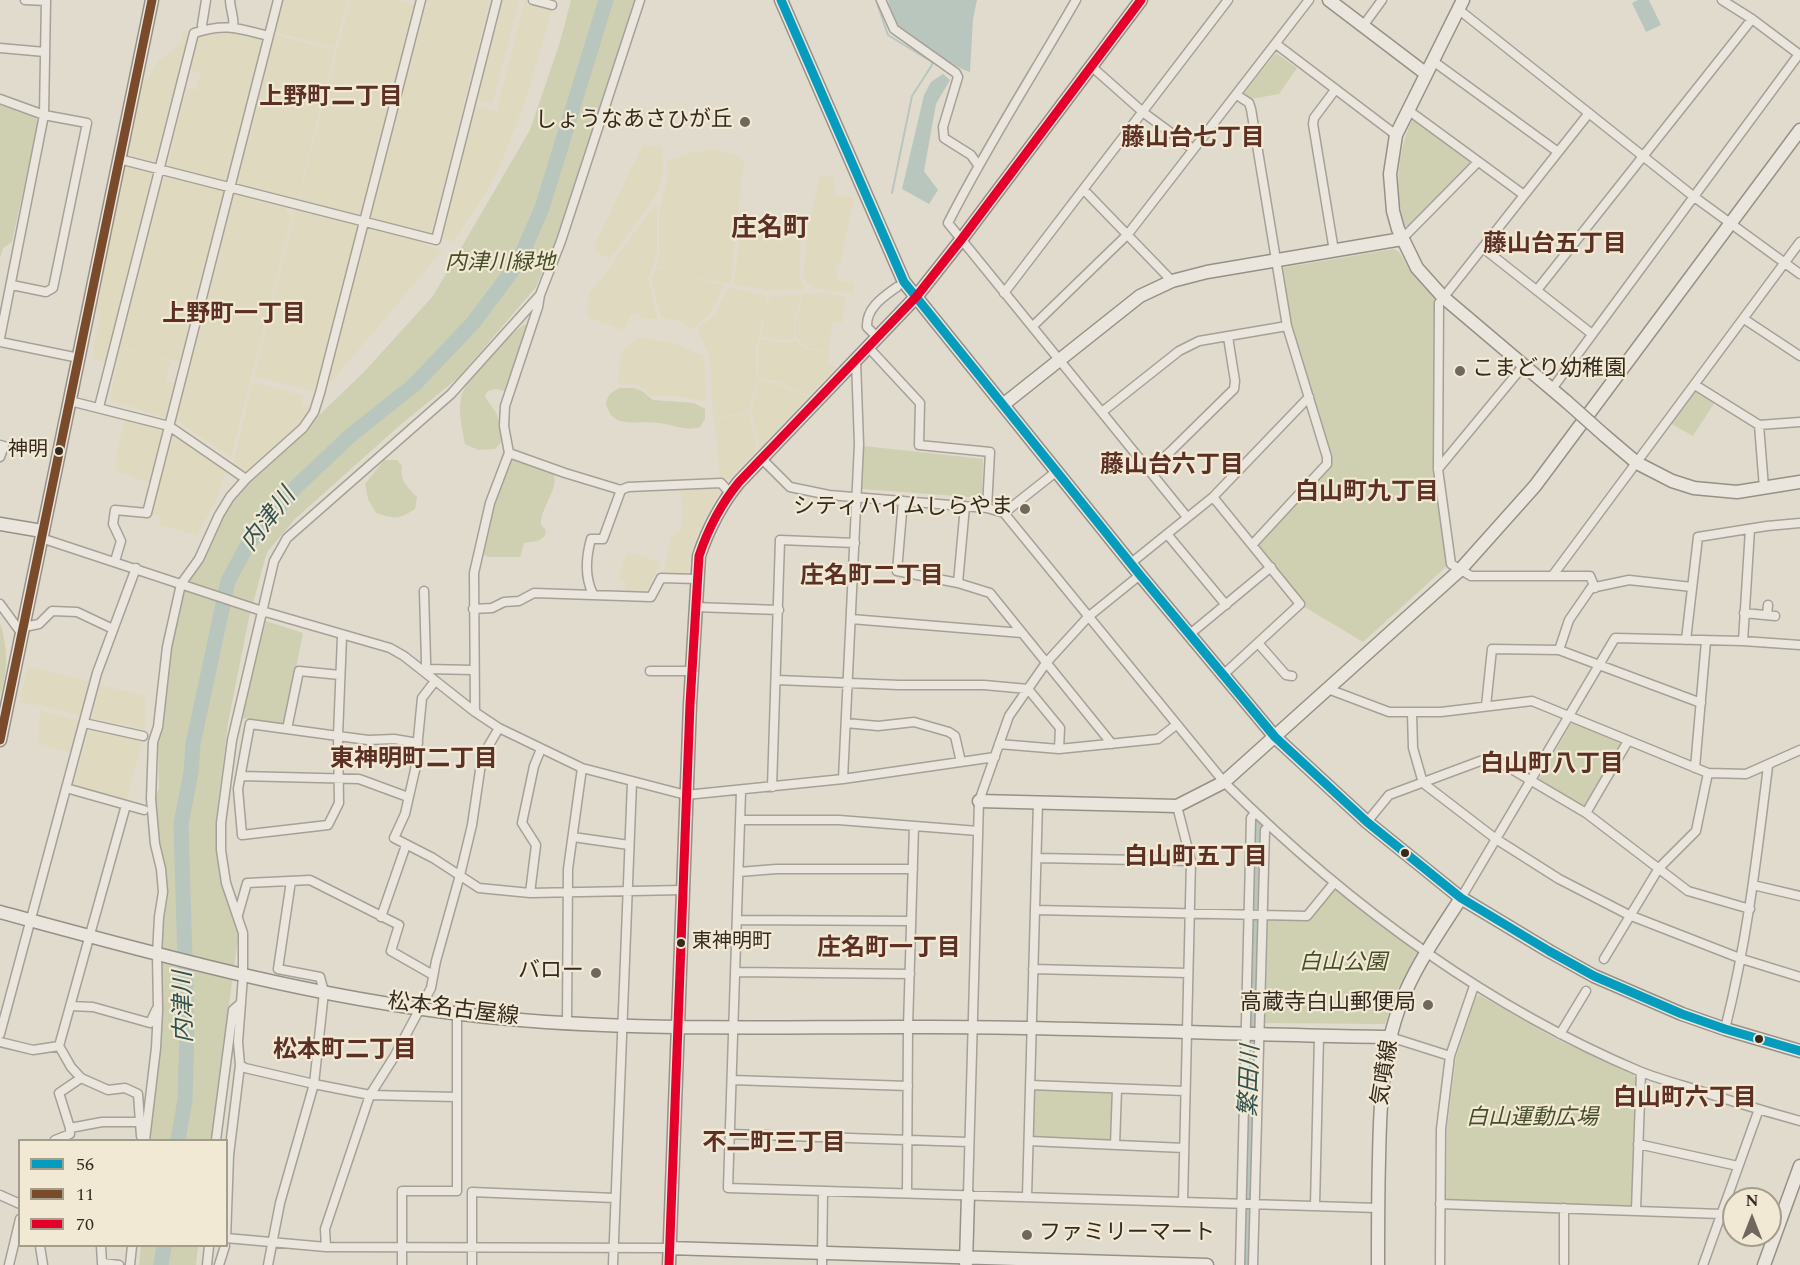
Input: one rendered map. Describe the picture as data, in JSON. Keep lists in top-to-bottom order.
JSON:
{
  "streets": {
    "street": ["松本名古屋線", "気噴線"]
  },
  "crossings": [
    ["松本名古屋線", "気噴線"]
  ],
  "districts": [
    "上野町二丁目",
    "藤山台七丁目",
    "庄名町",
    "藤山台五丁目",
    "上野町一丁目",
    "藤山台六丁目",
    "白山町九丁目",
    "庄名町二丁目",
    "東神明町二丁目",
    "白山町八丁目",
    "白山町五丁目",
    "庄名町一丁目",
    "松本町二丁目",
    "白山町六丁目",
    "不二町三丁目"
  ],
  "water": ["内津川", "繁田川"],
  "parks": ["内津川緑地", "白山公園", "白山運動広場"],
  "places": [
    "しょうなあさひが丘",
    "こまどり幼稚園",
    "神明",
    "シティハイムしらやま",
    "東神明町",
    "バロー",
    "高蔵寺白山郵便局",
    "ファミリーマート"
  ],
  "lines": ["transit line 56", "transit line 11", "transit line 70"],
  "legend": ["56", "11", "70"],
  "north": "top"
}
